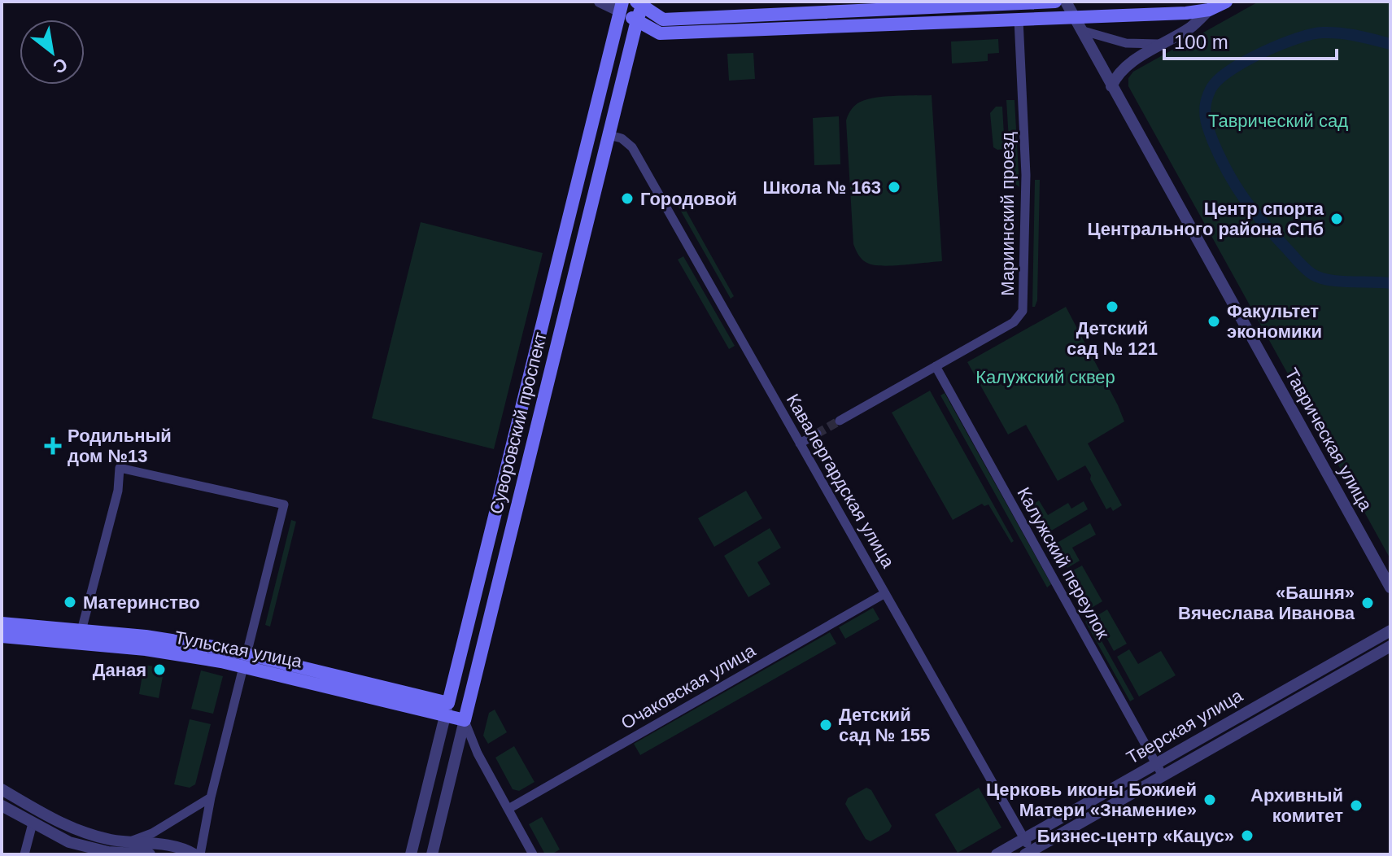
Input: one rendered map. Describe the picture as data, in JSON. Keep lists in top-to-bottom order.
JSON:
{
  "streets": {
    "main road": ["Суворовский проспект", "Тульская улица"],
    "street": [
      "Мариинский проезд",
      "Таврическая улица",
      "Кавалергардская улица",
      "Калужский переулок",
      "Очаковская улица",
      "Тверская улица"
    ]
  },
  "crossings": [
    ["Мариинский проезд", "Калужский переулок"],
    ["Суворовский проспект", "Кавалергардская улица"],
    ["Суворовский проспект", "Тульская улица"],
    ["Кавалергардская улица", "Очаковская улица"],
    ["Кавалергардская улица", "Тверская улица"],
    ["Калужский переулок", "Тверская улица"]
  ],
  "parks": ["Таврический сад", "Калужский сквер"],
  "places": {
    "other": [
      "Школа № 163",
      "Городовой",
      "Центр спорта Центрального района СПб",
      "Детский сад № 121",
      "Факультет экономики",
      "Материнство",
      "«Башня» Вячеслава Иванова",
      "Даная",
      "Детский сад № 155",
      "Церковь иконы Божией Матери «Знамение»",
      "Архивный комитет",
      "Бизнес-центр «Кацус»"
    ],
    "health": ["Родильный дом №13"]
  },
  "scale_bar": "100 m",
  "north": "bottom right"
}
